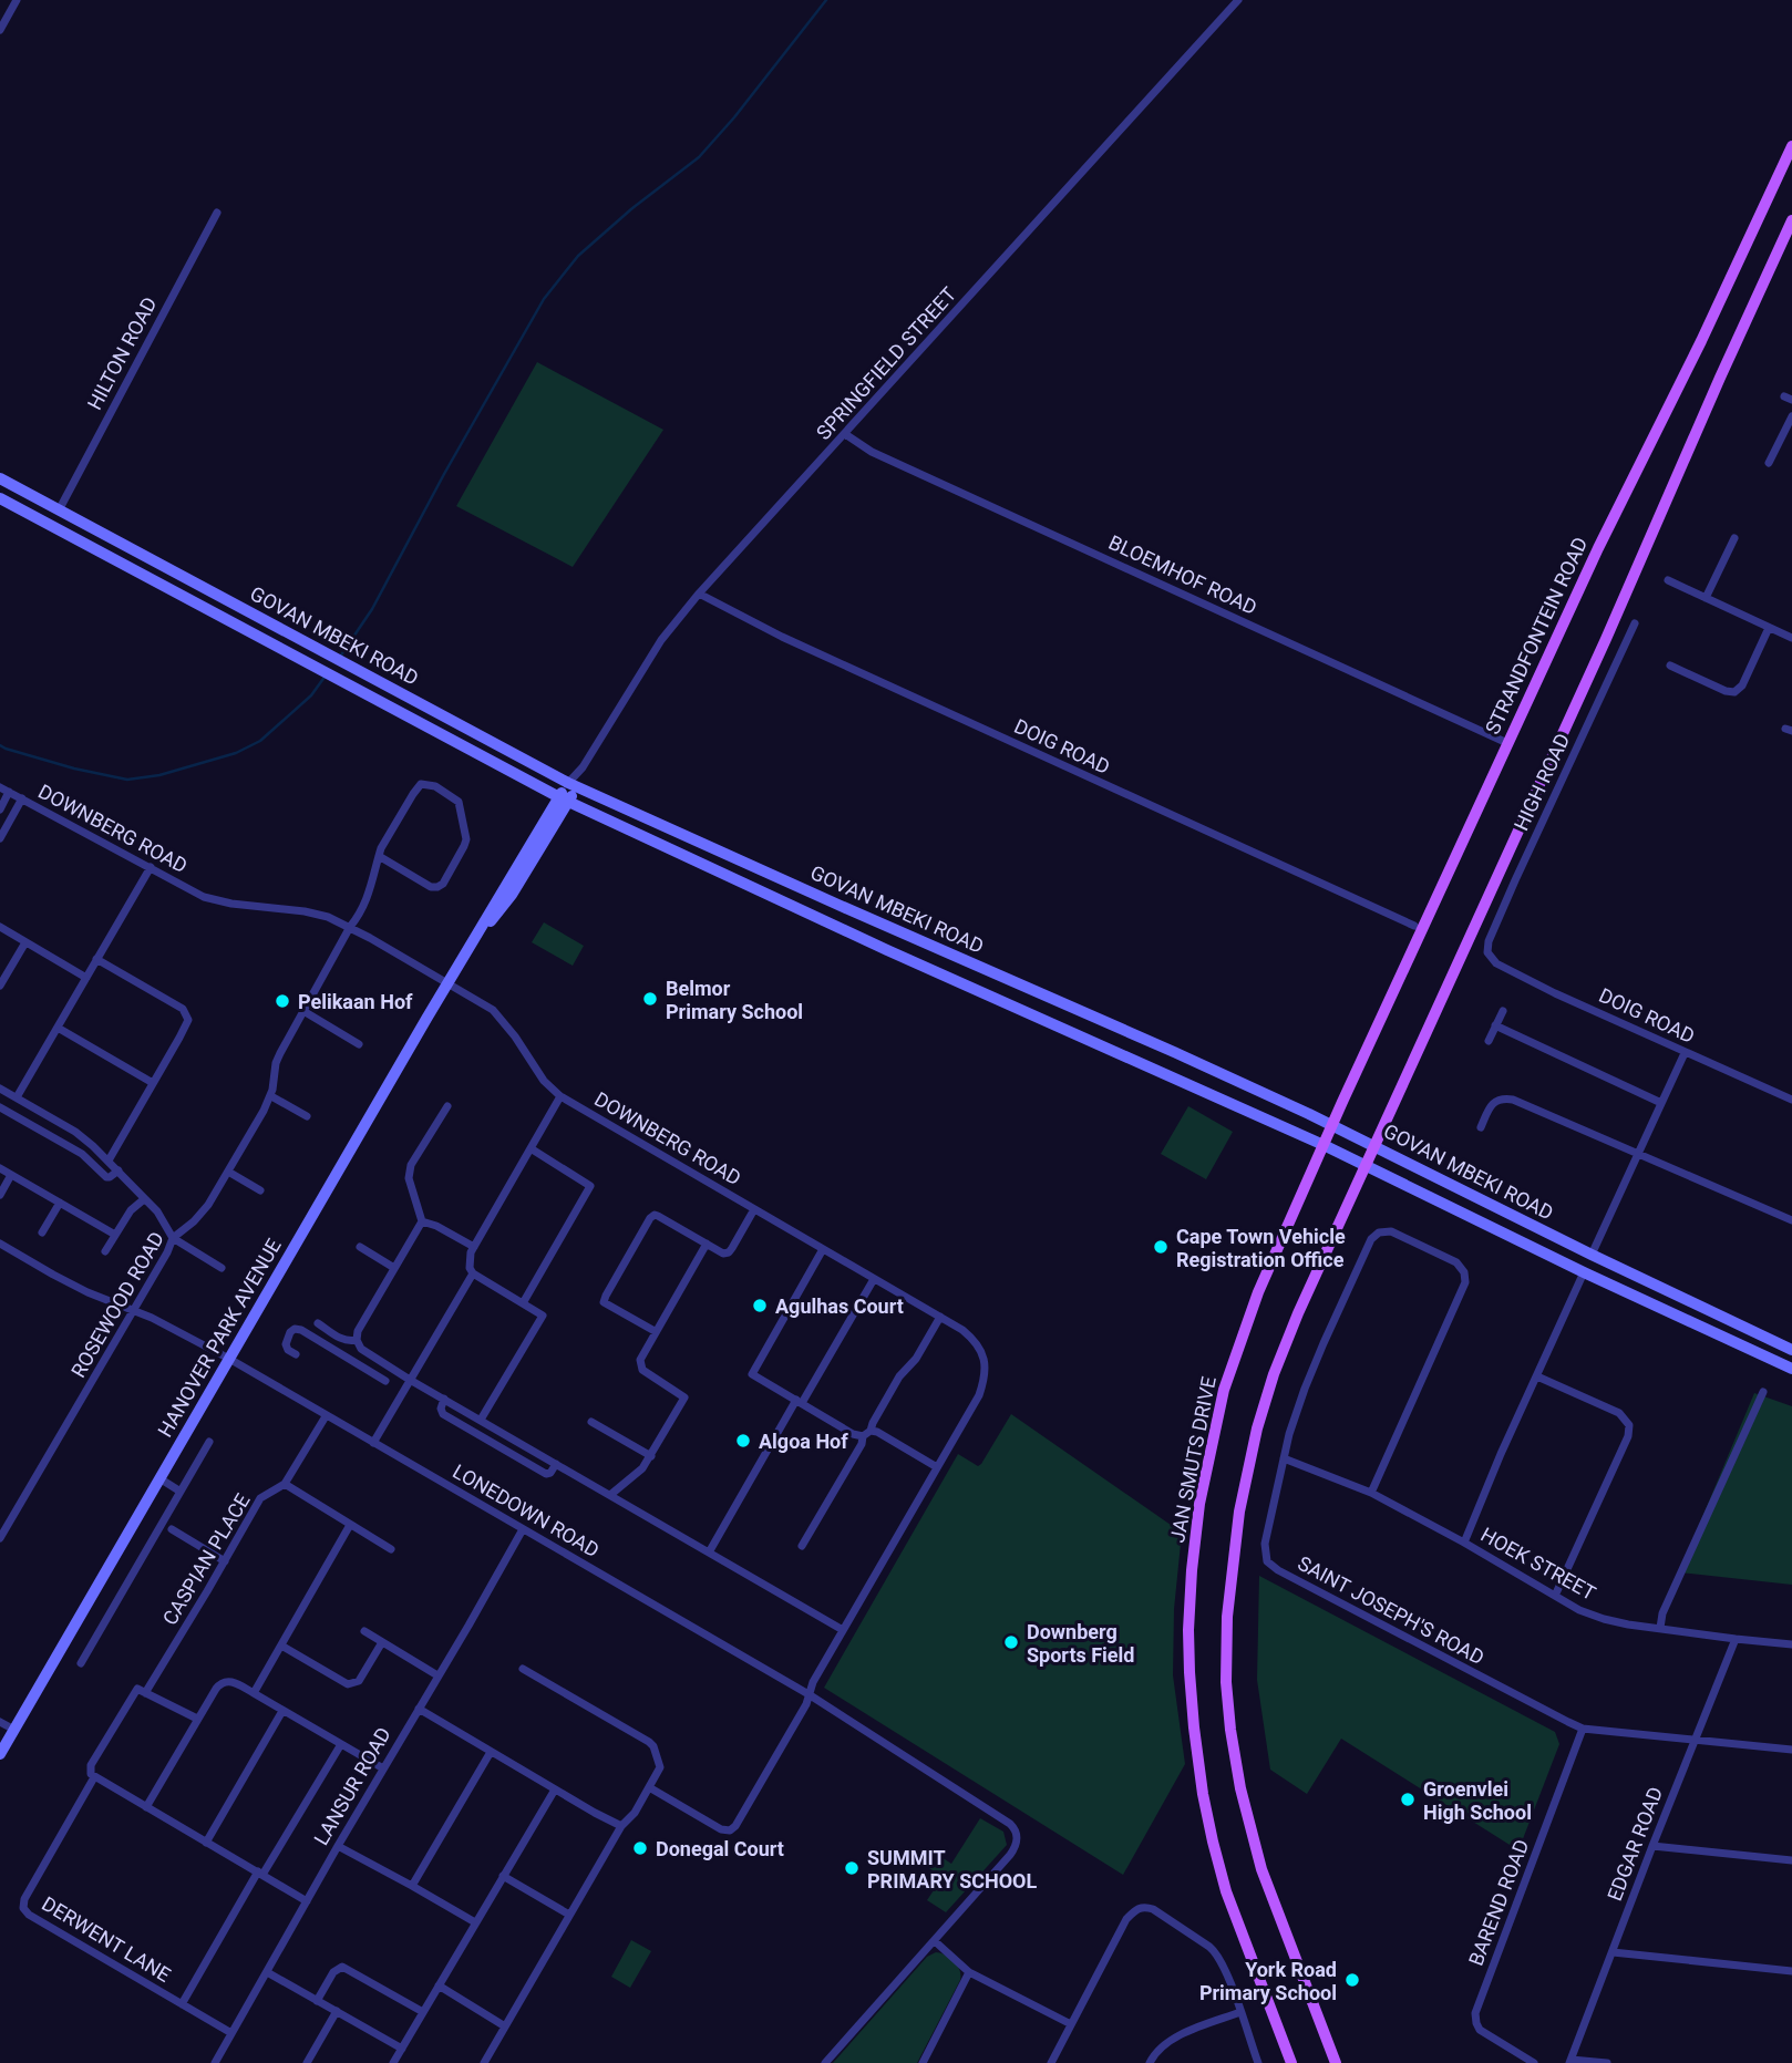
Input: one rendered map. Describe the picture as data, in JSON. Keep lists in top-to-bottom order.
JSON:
{
  "streets": {
    "main road": [
      "GOVAN MBEKI ROAD",
      "STRANDFONTEIN ROAD",
      "HANOVER PARK AVENUE",
      "JAN SMUTS DRIVE"
    ],
    "street": [
      "HILTON ROAD",
      "SPRINGFIELD STREET",
      "BLOEMHOF ROAD",
      "DOIG ROAD",
      "HIGH ROAD",
      "DOWNBERG ROAD",
      "ROSEWOOD ROAD",
      "LONEDOWN ROAD",
      "CASPIAN PLACE",
      "HOEK STREET",
      "SAINT JOSEPH'S ROAD",
      "LANSUR ROAD",
      "EDGAR ROAD",
      "BAREND ROAD",
      "DERWENT LANE"
    ]
  },
  "crossings": [
    ["HILTON ROAD", "GOVAN MBEKI ROAD"],
    ["SPRINGFIELD STREET", "BLOEMHOF ROAD"],
    ["SPRINGFIELD STREET", "GOVAN MBEKI ROAD"],
    ["SPRINGFIELD STREET", "DOIG ROAD"],
    ["SPRINGFIELD STREET", "HANOVER PARK AVENUE"],
    ["BLOEMHOF ROAD", "STRANDFONTEIN ROAD"],
    ["GOVAN MBEKI ROAD", "STRANDFONTEIN ROAD"],
    ["GOVAN MBEKI ROAD", "HANOVER PARK AVENUE"],
    ["GOVAN MBEKI ROAD", "JAN SMUTS DRIVE"],
    ["STRANDFONTEIN ROAD", "JAN SMUTS DRIVE"],
    ["DOIG ROAD", "HIGH ROAD"],
    ["DOWNBERG ROAD", "ROSEWOOD ROAD"],
    ["DOWNBERG ROAD", "HANOVER PARK AVENUE"],
    ["DOWNBERG ROAD", "LONEDOWN ROAD"],
    ["ROSEWOOD ROAD", "LONEDOWN ROAD"],
    ["HANOVER PARK AVENUE", "LONEDOWN ROAD"],
    ["LONEDOWN ROAD", "LANSUR ROAD"],
    ["CASPIAN PLACE", "DERWENT LANE"],
    ["HOEK STREET", "SAINT JOSEPH'S ROAD"],
    ["HOEK STREET", "EDGAR ROAD"],
    ["SAINT JOSEPH'S ROAD", "EDGAR ROAD"],
    ["SAINT JOSEPH'S ROAD", "BAREND ROAD"],
    ["LANSUR ROAD", "DERWENT LANE"]
  ],
  "places": [
    "Belmor Primary School",
    "Pelikaan Hof",
    "Cape Town Vehicle Registration Office",
    "Agulhas Court",
    "Algoa Hof",
    "Downberg Sports Field",
    "Groenvlei High School",
    "Donegal Court",
    "SUMMIT PRIMARY SCHOOL",
    "York Road Primary School"
  ]
}
